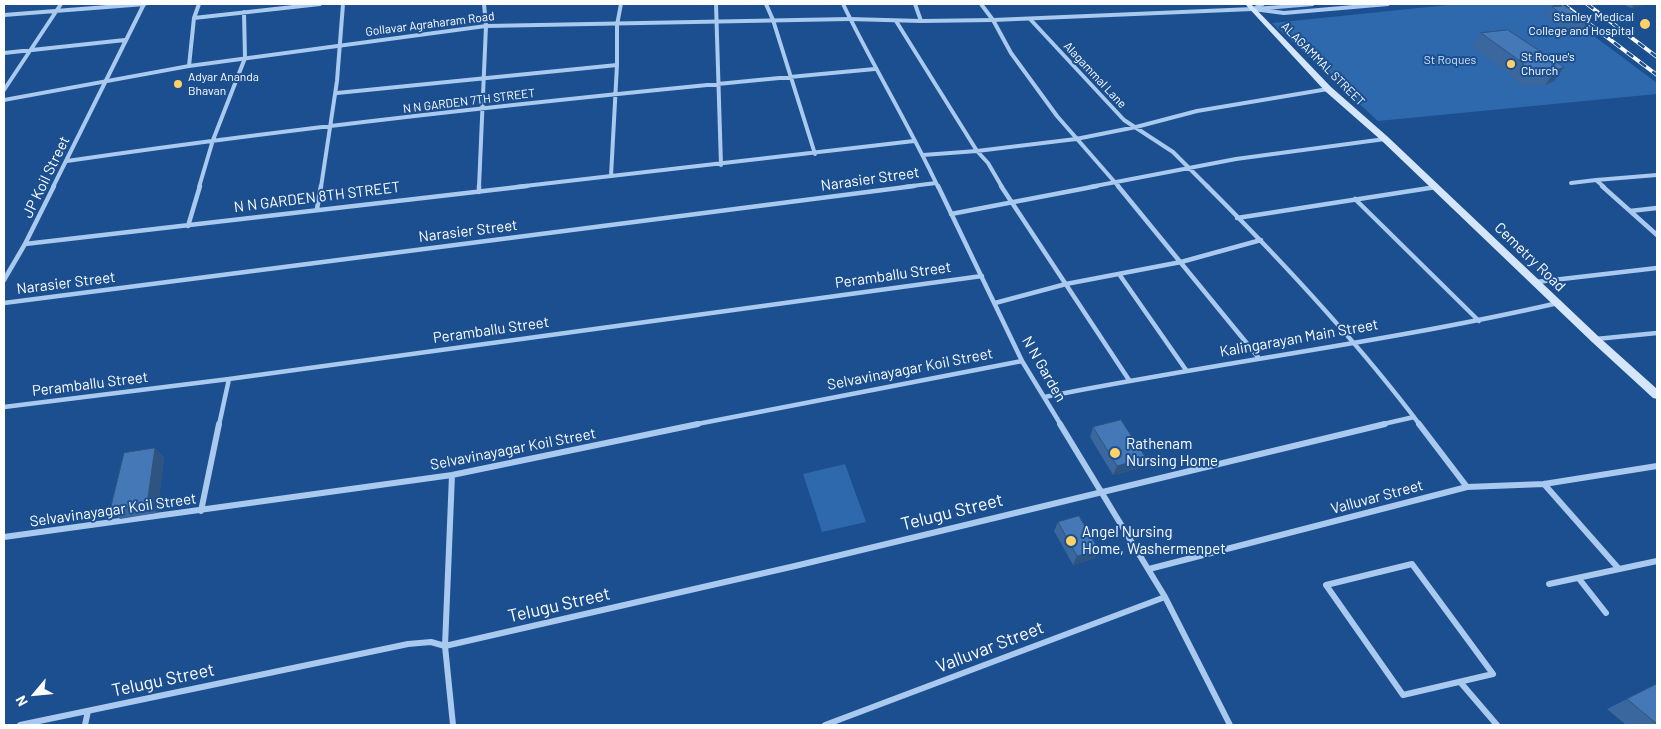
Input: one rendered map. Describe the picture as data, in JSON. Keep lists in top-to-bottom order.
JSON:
{
  "streets": {
    "main road": ["ALAGAMMAL STREET", "Cemetry Road"],
    "street": [
      "Gollavar Agraharam Road",
      "Alagammal Lane",
      "N N GARDEN 7TH STREET",
      "JP Koil Street",
      "Narasier Street",
      "N N GARDEN 8TH STREET",
      "Peramballu Street",
      "Kalingarayan Main Street",
      "Selvavinayagar Koil Street",
      "N N Garden",
      "Valluvar Street",
      "Telugu Street"
    ]
  },
  "crossings": [
    ["Gollavar Agraharam Road", "ALAGAMMAL STREET"],
    ["Gollavar Agraharam Road", "Alagammal Lane"],
    ["Gollavar Agraharam Road", "JP Koil Street"],
    ["Gollavar Agraharam Road", "N N Garden"],
    ["ALAGAMMAL STREET", "Cemetry Road"],
    ["Alagammal Lane", "Kalingarayan Main Street"],
    ["Alagammal Lane", "Valluvar Street"],
    ["Alagammal Lane", "Telugu Street"],
    ["N N GARDEN 7TH STREET", "JP Koil Street"],
    ["N N GARDEN 7TH STREET", "N N Garden"],
    ["JP Koil Street", "N N GARDEN 8TH STREET"],
    ["Narasier Street", "N N Garden"],
    ["N N GARDEN 8TH STREET", "N N Garden"],
    ["Cemetry Road", "Kalingarayan Main Street"],
    ["Peramballu Street", "N N Garden"],
    ["Kalingarayan Main Street", "N N Garden"],
    ["Selvavinayagar Koil Street", "N N Garden"],
    ["N N Garden", "Valluvar Street"],
    ["N N Garden", "Telugu Street"]
  ],
  "parks": ["St Roques"],
  "places": [
    "Stanley Medical College and Hospital",
    "St Roque's Church",
    "Adyar Ananda Bhavan",
    "Rathenam Nursing Home",
    "Angel Nursing Home, Washermenpet"
  ],
  "north": "bottom left"
}
